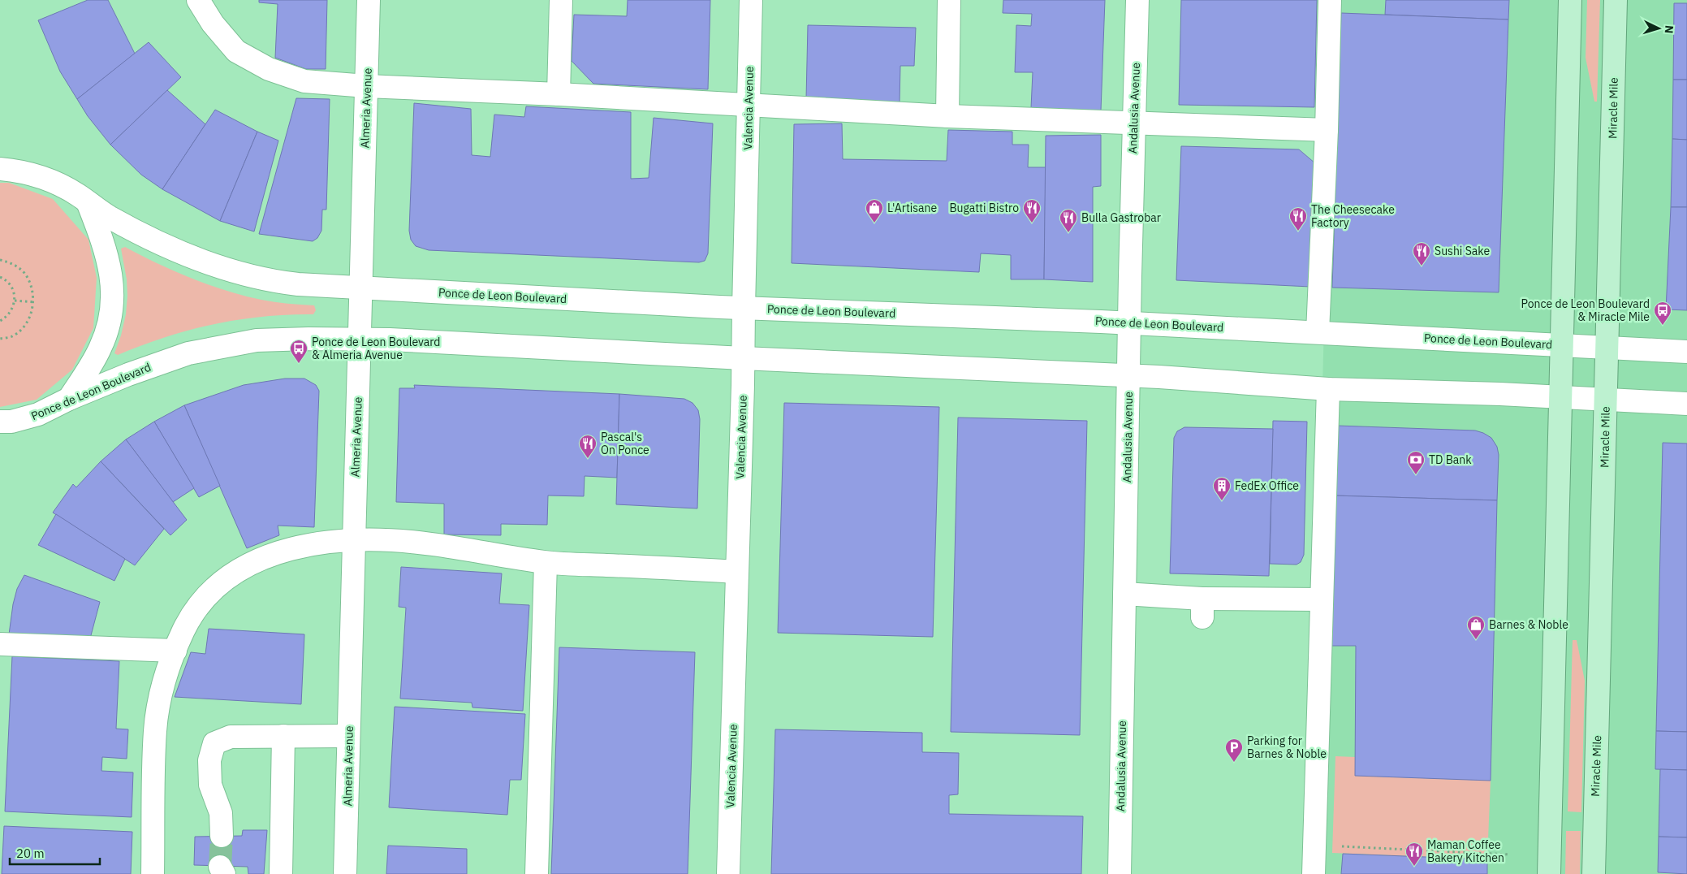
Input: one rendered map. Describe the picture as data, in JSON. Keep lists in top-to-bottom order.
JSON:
{
  "streets": {
    "main road": ["Miracle Mile"],
    "street": [
      "Almeria Avenue",
      "Valencia Avenue",
      "Andalusia Avenue",
      "Ponce de Leon Boulevard"
    ]
  },
  "crossings": [
    ["Almeria Avenue", "Ponce de Leon Boulevard"],
    ["Valencia Avenue", "Ponce de Leon Boulevard"],
    ["Andalusia Avenue", "Ponce de Leon Boulevard"],
    ["Miracle Mile", "Ponce de Leon Boulevard"]
  ],
  "places": {
    "shop": ["L'Artisane", "Barnes & Noble"],
    "restaurant": [
      "Bugatti Bistro",
      "The Cheesecake Factory",
      "Bulla Gastrobar",
      "Sushi Sake",
      "Pascal's On Ponce",
      "Maman Coffee Bakery Kitchen"
    ],
    "bus stop": ["Ponce de Leon Boulevard & Miracle Mile", "Ponce de Leon Boulevard & Almeria Avenue"],
    "bank": ["TD Bank"],
    "building": ["FedEx Office"],
    "parking": ["Parking for Barnes & Noble"]
  },
  "scale_bar": "20 m",
  "north": "right"
}
